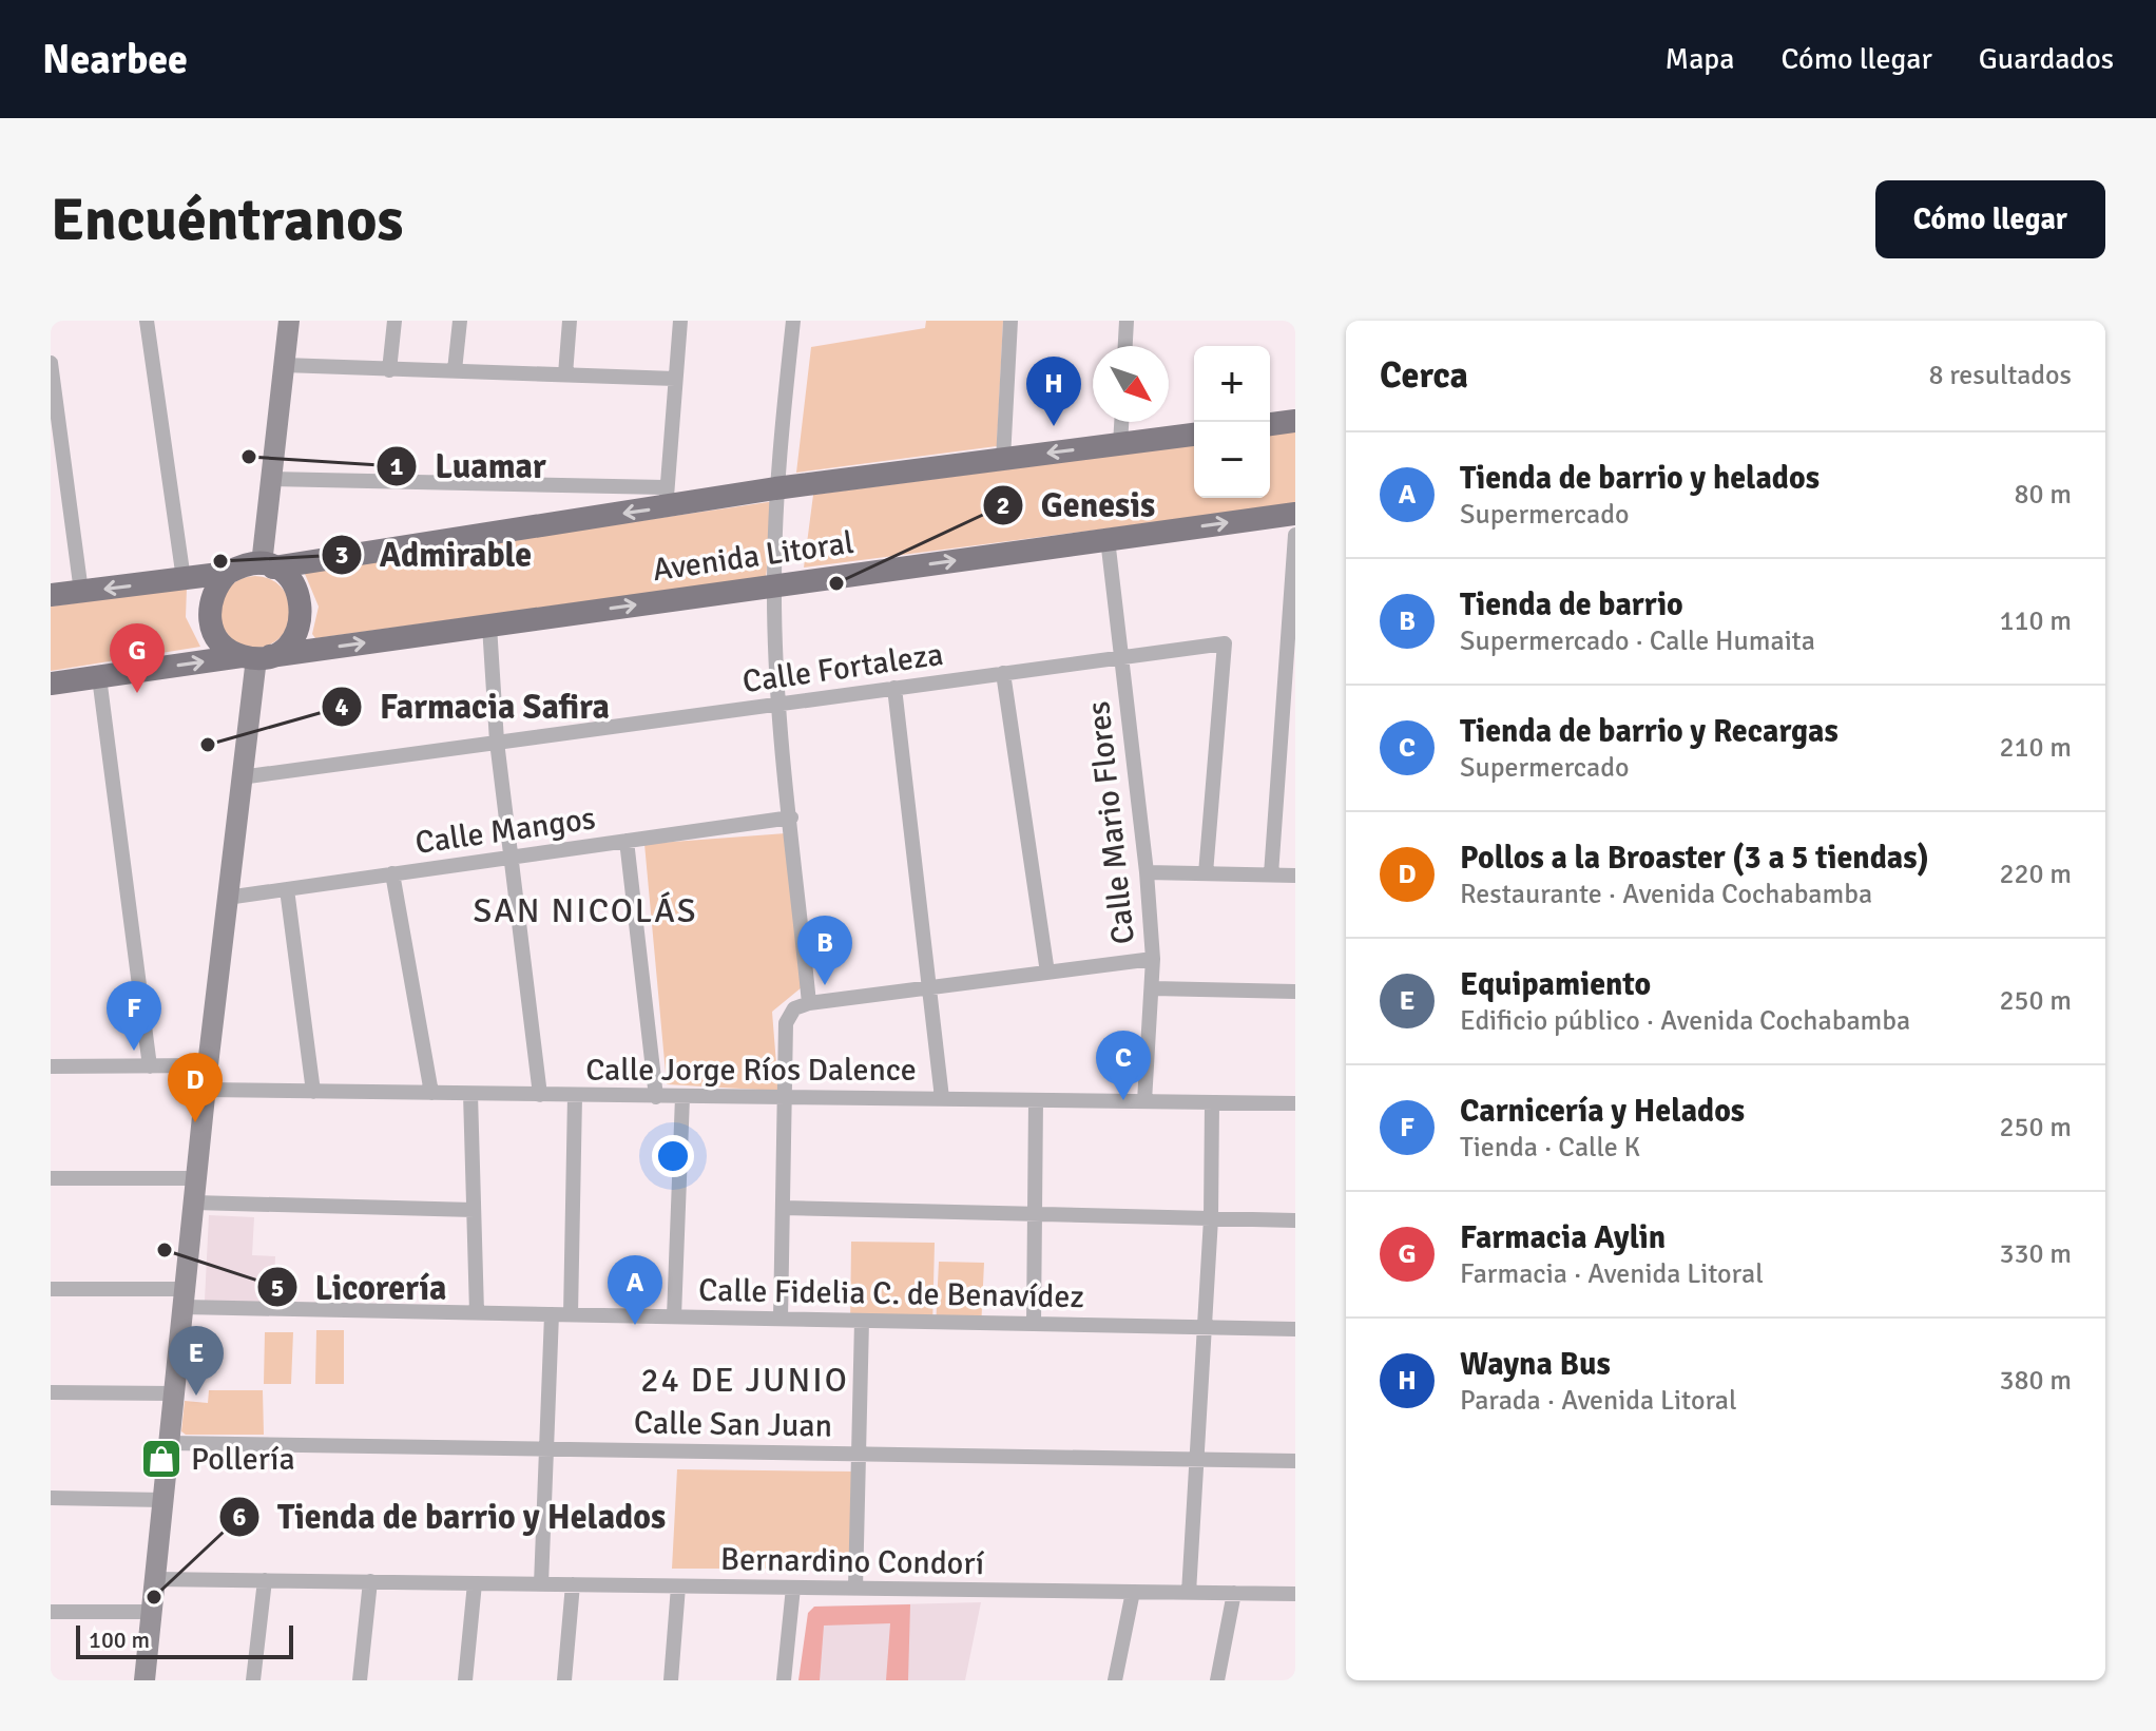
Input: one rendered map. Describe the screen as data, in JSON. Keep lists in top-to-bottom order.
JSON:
{
  "streets": {
    "main road": ["Avenida Litoral"],
    "street": [
      "Calle Fortaleza",
      "Calle Mario Flores",
      "Calle Mangos",
      "Calle Jorge Ríos Dalence",
      "Calle Fidelia C. de Benavídez",
      "Calle San Juan",
      "Bernardino Condorí"
    ]
  },
  "crossings": [
    ["Avenida Litoral", "Calle Mario Flores"],
    ["Calle Fortaleza", "Calle Mario Flores"],
    ["Calle Mario Flores", "Calle Jorge Ríos Dalence"]
  ],
  "districts": ["SAN NICOLÁS", "24 DE JUNIO"],
  "places": {
    "other": [
      "Luamar",
      "Admirable",
      "Genesis",
      "Farmacia Safira",
      "Licorería",
      "Tienda de barrio y Helados"
    ],
    "shop": ["Pollería"]
  },
  "scale_bar": "100 m",
  "north": "bottom right",
  "page": {
    "header": "Nearbee",
    "nav": ["Mapa", "Cómo llegar", "Guardados"],
    "buttons": "Cómo llegar",
    "title": "Encuéntranos",
    "heading": ["Cerca", "8 resultados"],
    "map_buttons": ["+", "−"],
    "pins": [
      "H",
      "G",
      "B",
      "F",
      "C",
      "D",
      "A",
      "E"
    ],
    "list": [
      {
        "mark": "A",
        "name": "Tienda de barrio y helados",
        "note": "Supermercado",
        "value": "80 m"
      },
      {
        "mark": "B",
        "name": "Tienda de barrio",
        "note": "Supermercado · Calle Humaita",
        "value": "110 m"
      },
      {
        "mark": "C",
        "name": "Tienda de barrio y Recargas",
        "note": "Supermercado",
        "value": "210 m"
      },
      {
        "mark": "D",
        "name": "Pollos a la Broaster (3 a 5 tiendas)",
        "note": "Restaurante · Avenida Cochabamba",
        "value": "220 m"
      },
      {
        "mark": "E",
        "name": "Equipamiento",
        "note": "Edificio público · Avenida Cochabamba",
        "value": "250 m"
      },
      {
        "mark": "F",
        "name": "Carnicería y Helados",
        "note": "Tienda · Calle K",
        "value": "250 m"
      },
      {
        "mark": "G",
        "name": "Farmacia Aylin",
        "note": "Farmacia · Avenida Litoral",
        "value": "330 m"
      },
      {
        "mark": "H",
        "name": "Wayna Bus",
        "note": "Parada · Avenida Litoral",
        "value": "380 m"
      }
    ],
    "scale": "100 m"
  }
}
